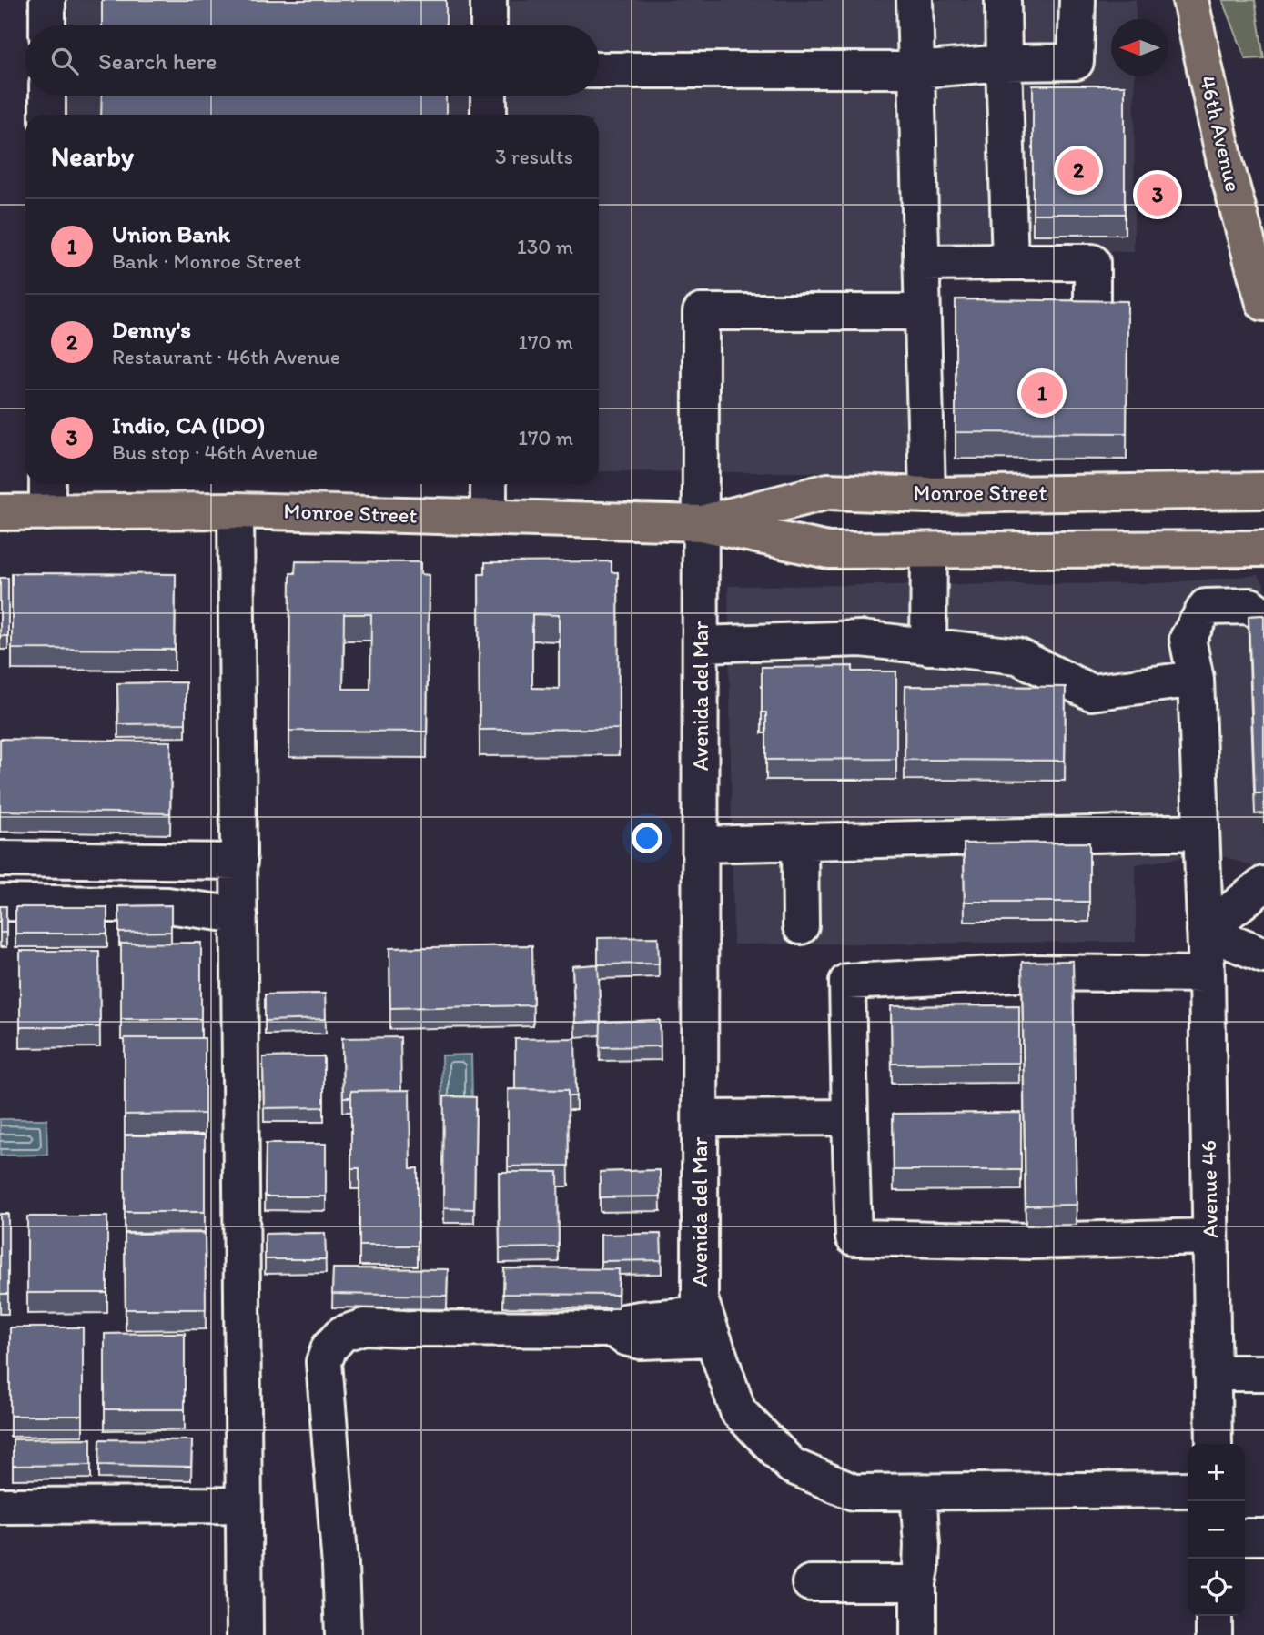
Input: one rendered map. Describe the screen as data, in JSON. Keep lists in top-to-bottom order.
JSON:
{
  "streets": {
    "main road": ["46th Avenue", "Monroe Street"],
    "street": ["Avenida del Mar", "Avenue 46"]
  },
  "crossings": [
    ["Monroe Street", "Avenida del Mar"]
  ],
  "north": "left",
  "page": {
    "search": "Search here",
    "heading": ["Nearby", "3 results"],
    "pins": ["2", "3", "1"],
    "list": [
      {
        "mark": "1",
        "name": "Union Bank",
        "note": "Bank · Monroe Street",
        "value": "130 m"
      },
      {
        "mark": "2",
        "name": "Denny's",
        "note": "Restaurant · 46th Avenue",
        "value": "170 m"
      },
      {
        "mark": "3",
        "name": "Indio, CA (IDO)",
        "note": "Bus stop · 46th Avenue",
        "value": "170 m"
      }
    ],
    "map_buttons": ["+", "−"]
  }
}
